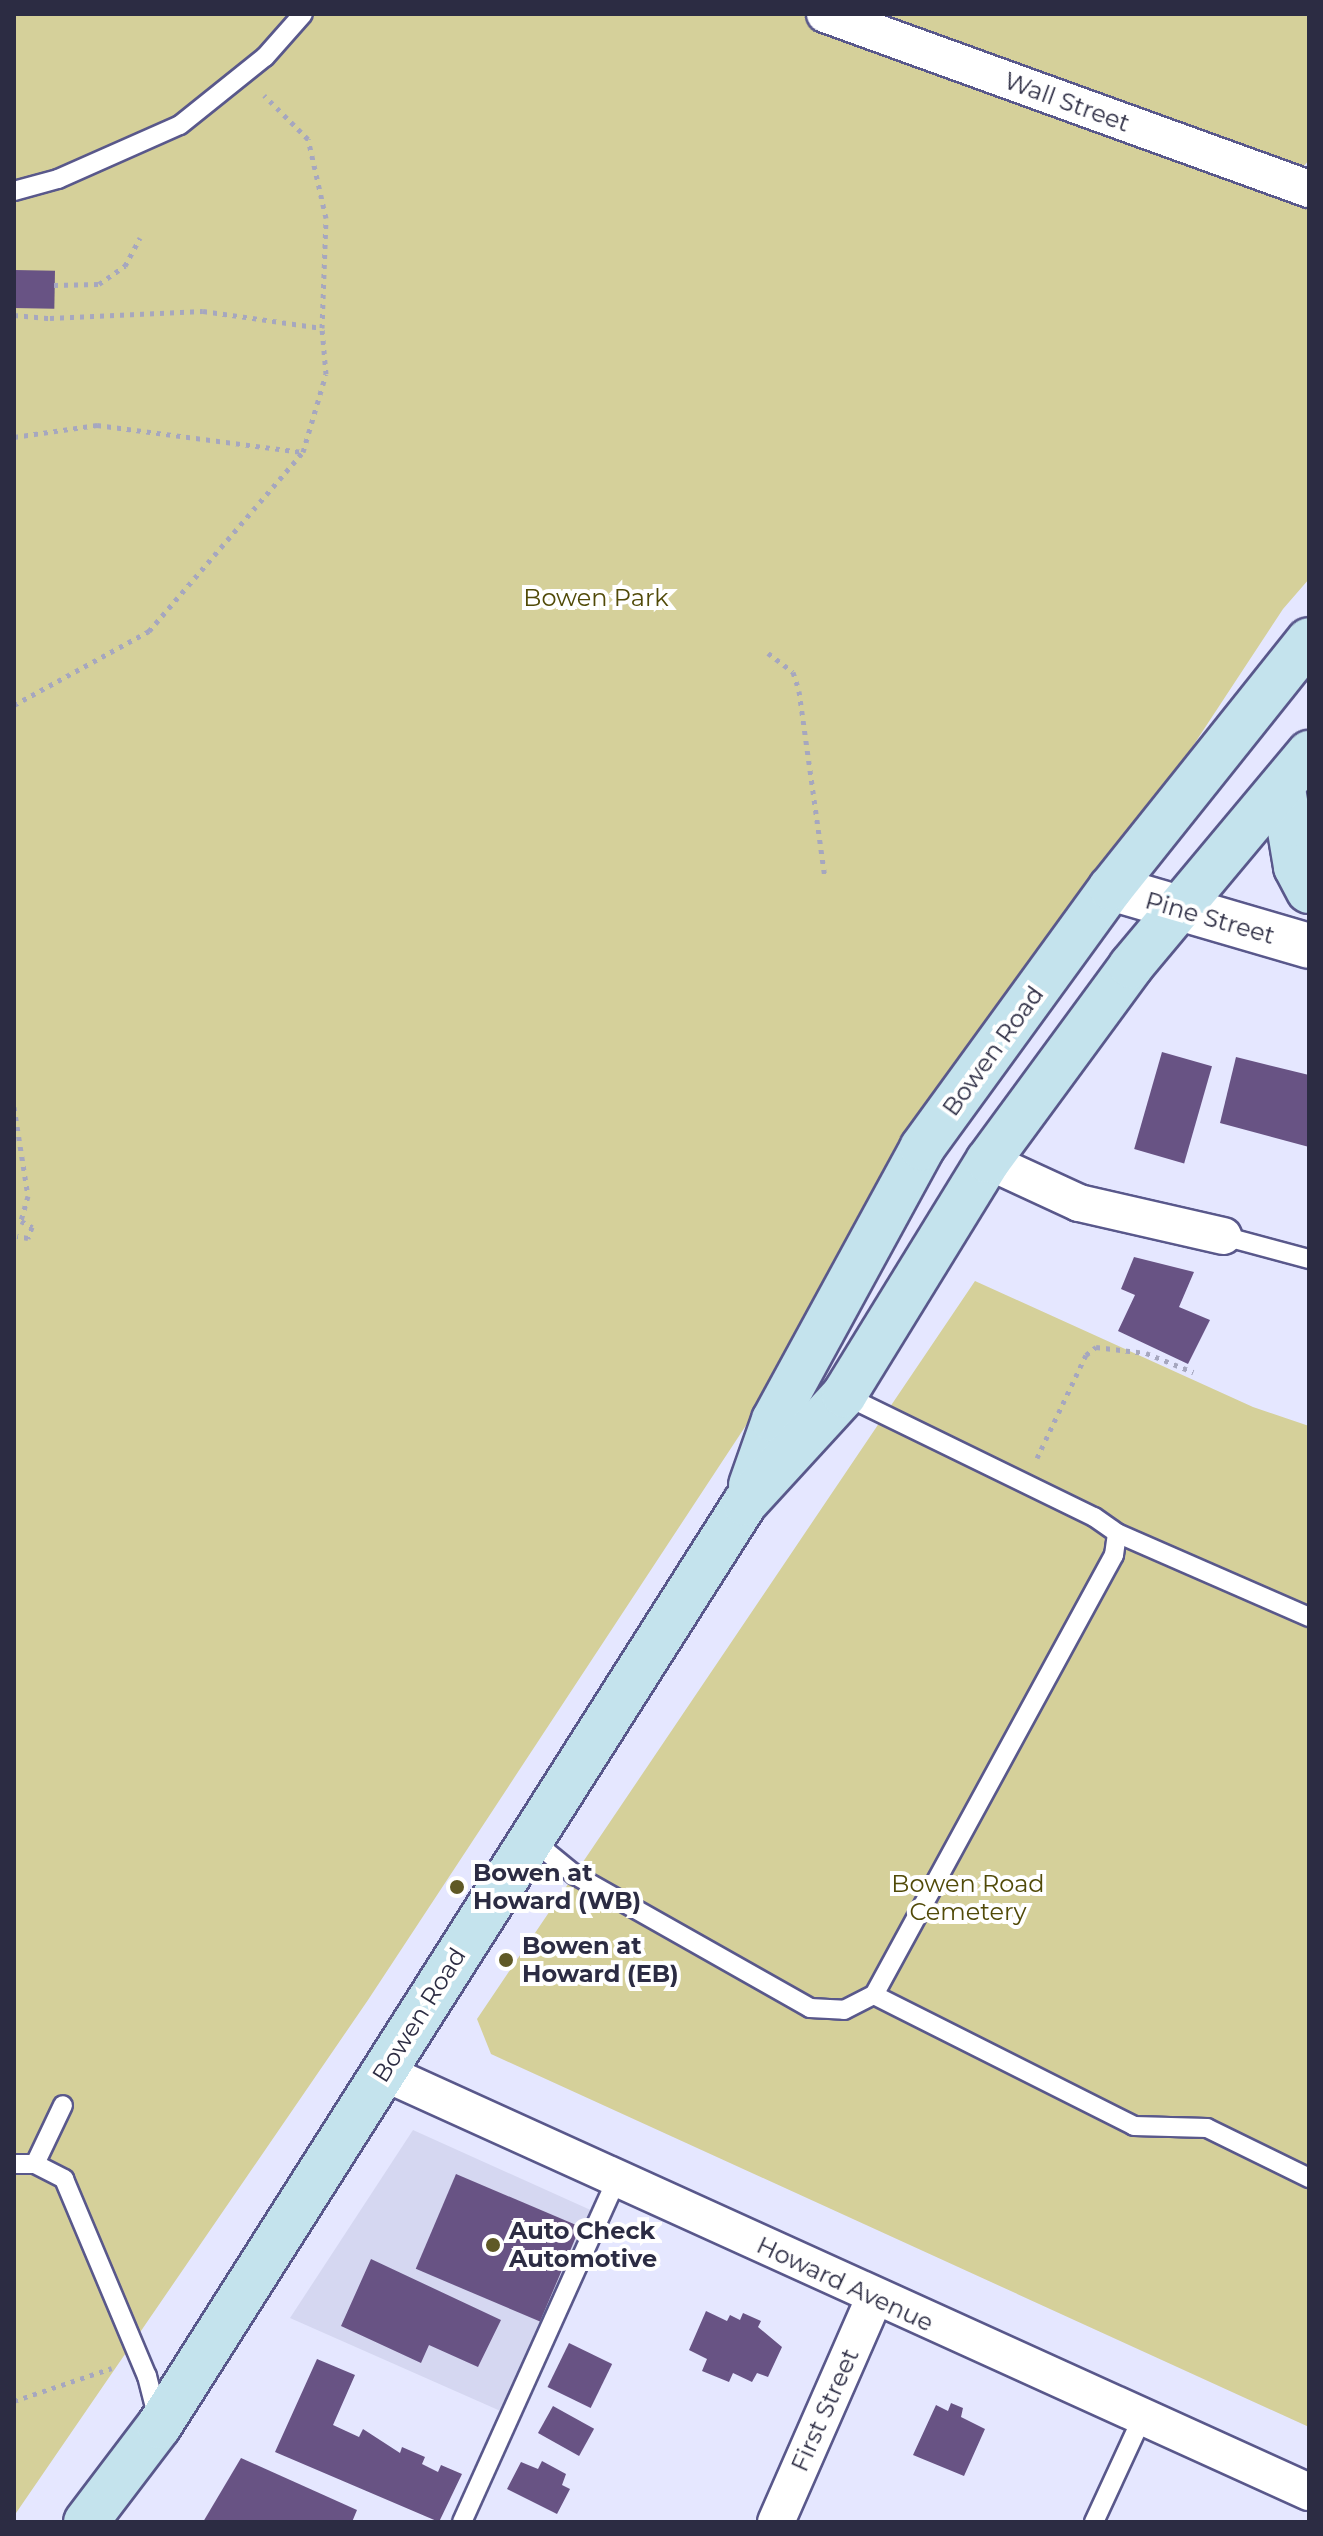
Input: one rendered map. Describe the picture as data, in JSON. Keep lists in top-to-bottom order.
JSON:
{
  "streets": {
    "main road": ["Bowen Road"],
    "street": [
      "Wall Street",
      "Pine Street",
      "Howard Avenue",
      "First Street"
    ]
  },
  "crossings": [
    ["Pine Street", "Bowen Road"],
    ["Bowen Road", "Howard Avenue"],
    ["Howard Avenue", "First Street"]
  ],
  "parks": ["Bowen Park", "Bowen Road Cemetery"],
  "places": ["Bowen at Howard (WB)", "Bowen at Howard (EB)", "Auto Check Automotive"]
}
